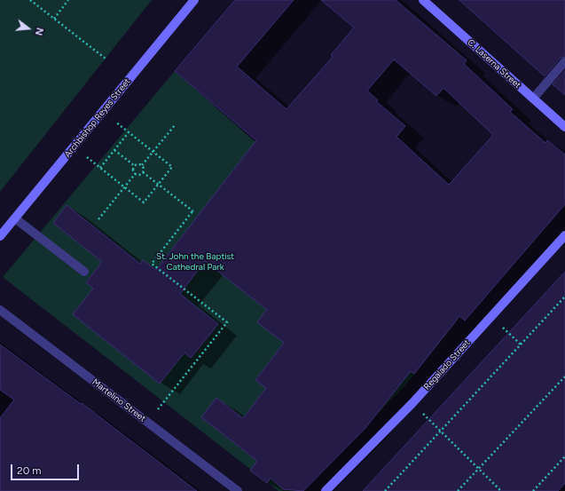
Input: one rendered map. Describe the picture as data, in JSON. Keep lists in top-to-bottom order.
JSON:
{
  "streets": {
    "street": [
      "C. Laserna Street",
      "Archbishop Reyes Street",
      "Regalado Street",
      "Martelino Street"
    ]
  },
  "parks": ["St. John the Baptist Cathedral Park"],
  "scale_bar": "20 m",
  "north": "right"
}
